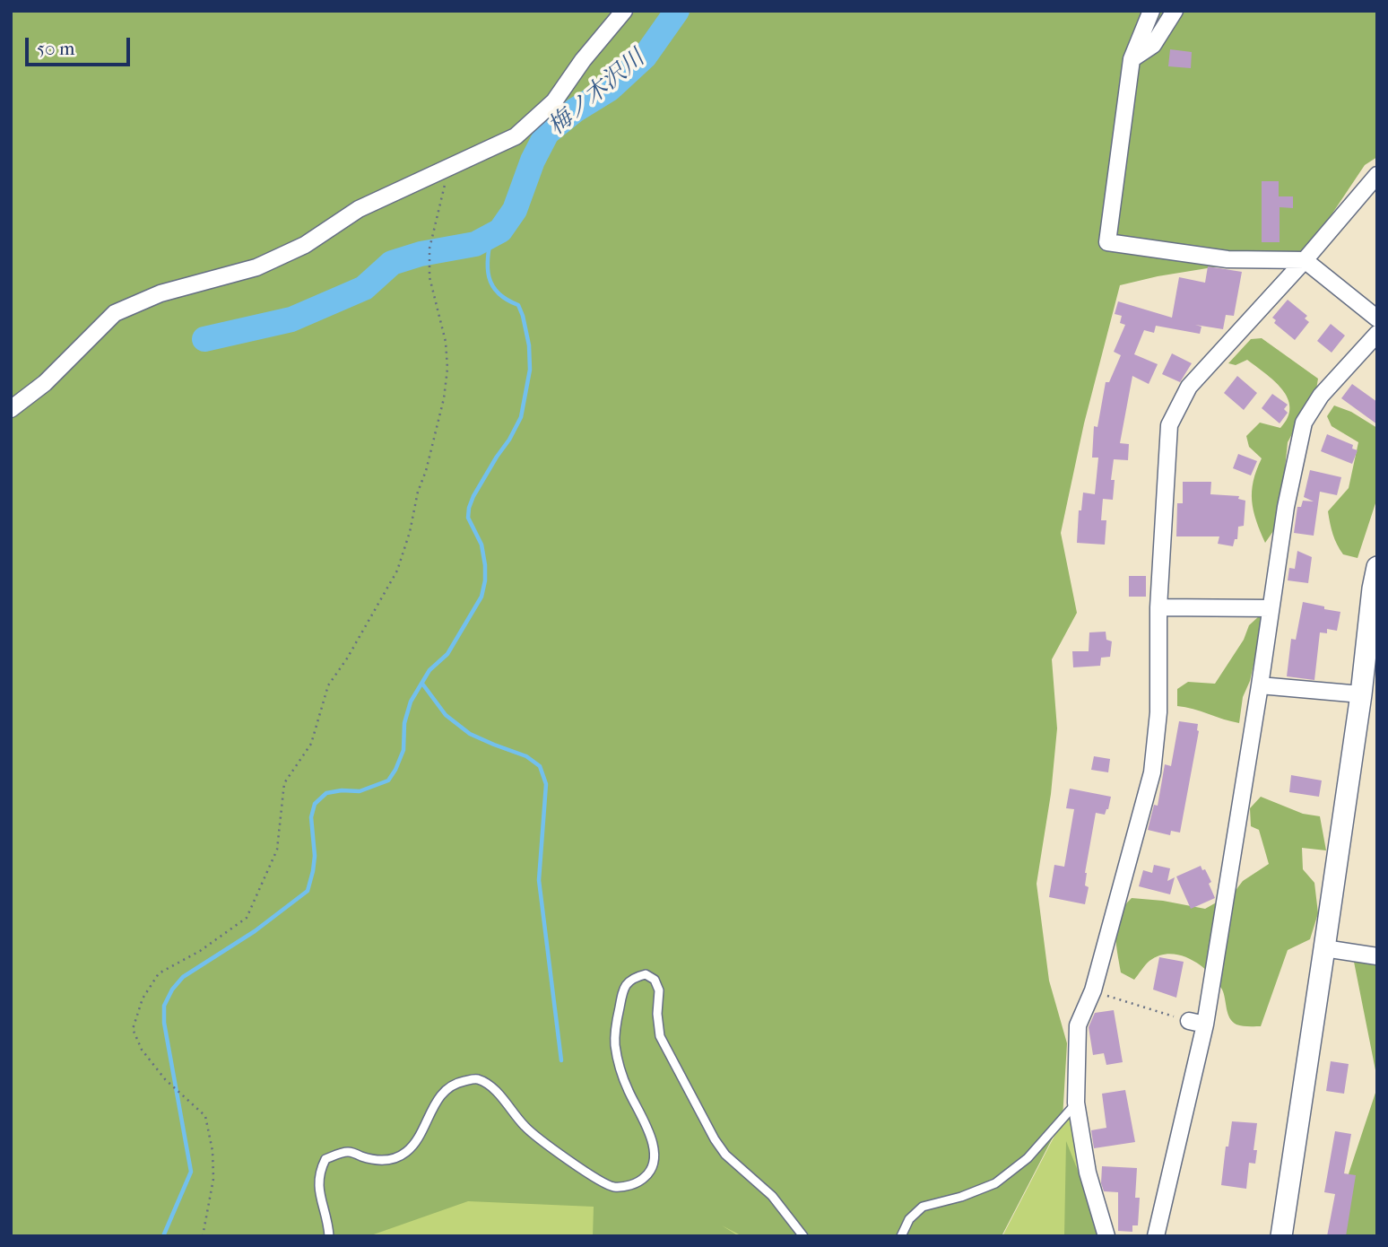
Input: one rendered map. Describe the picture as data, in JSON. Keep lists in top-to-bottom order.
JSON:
{
  "water": ["梅ノ木沢川"],
  "scale_bar": "50 m"
}
